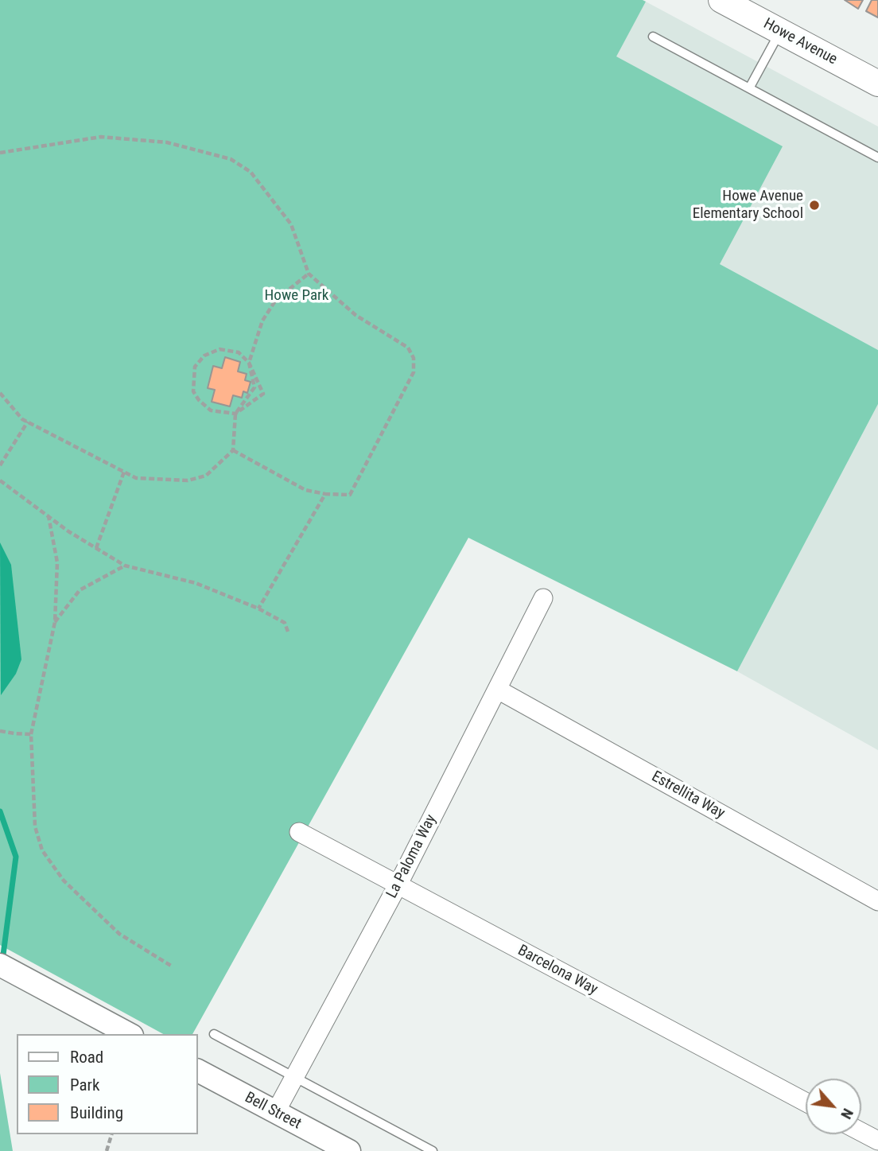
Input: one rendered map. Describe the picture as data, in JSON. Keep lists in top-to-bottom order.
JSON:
{
  "streets": {
    "main road": ["Howe Avenue"],
    "street": [
      "Estrellita Way",
      "La Paloma Way",
      "Barcelona Way",
      "Bell Street"
    ]
  },
  "crossings": [
    ["Estrellita Way", "La Paloma Way"],
    ["La Paloma Way", "Barcelona Way"],
    ["La Paloma Way", "Bell Street"]
  ],
  "parks": ["Howe Park"],
  "places": ["Howe Avenue Elementary School"],
  "legend": ["Road", "Park", "Building"],
  "north": "bottom right"
}
